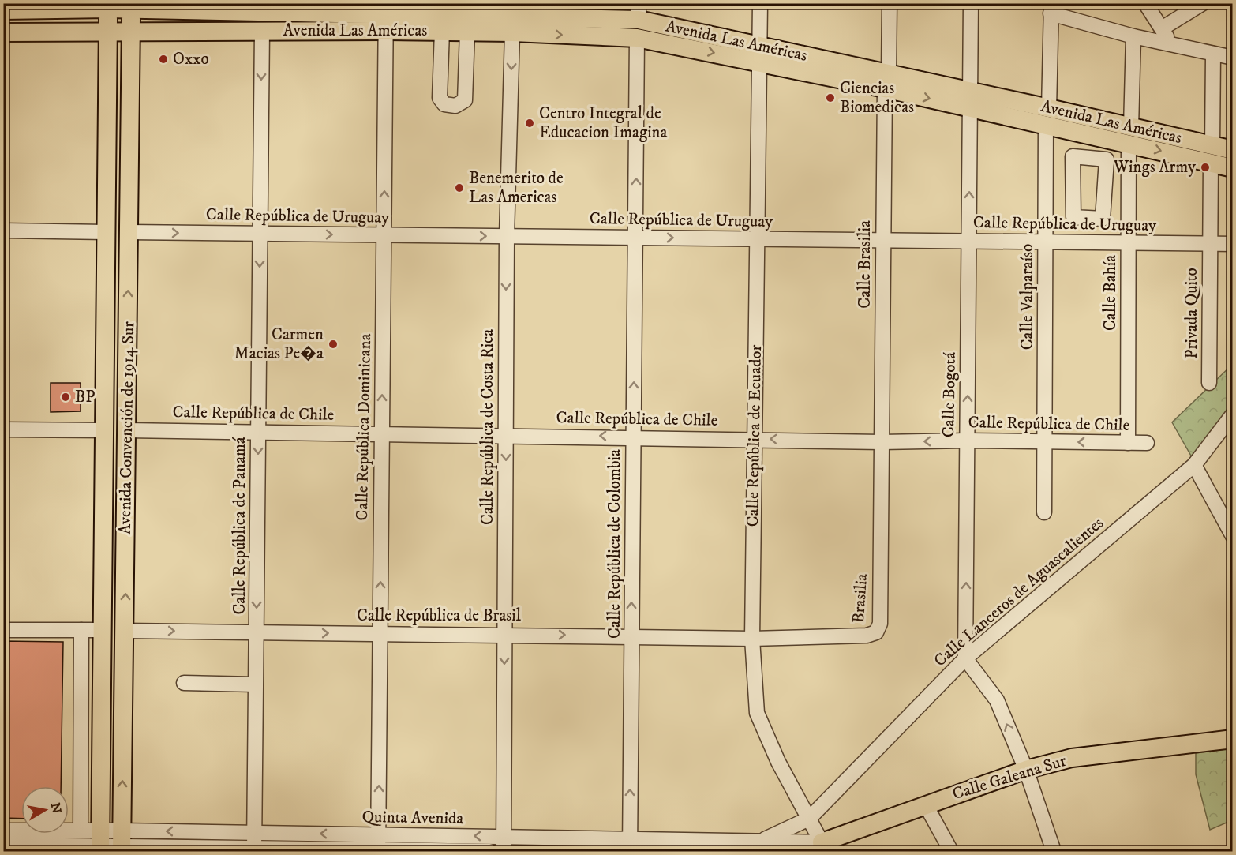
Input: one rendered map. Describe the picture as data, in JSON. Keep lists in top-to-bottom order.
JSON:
{
  "streets": {
    "main road": ["Avenida Las Américas", "Avenida Convención de 1914 Sur", "Calle Galeana Sur"],
    "street": [
      "Calle República de Uruguay",
      "Calle Brasilia",
      "Calle Bahía",
      "Calle Valparaíso",
      "Privada Quito",
      "Calle Bogotá",
      "Calle República de Chile",
      "Calle República Dominicana",
      "Calle República de Costa Rica",
      "Calle República de Ecuador",
      "Calle República de Panamá",
      "Calle República de Colombia",
      "Calle Lanceros de Aguascalientes",
      "Brasilia",
      "Calle República de Brasil",
      "Quinta Avenida"
    ]
  },
  "crossings": [
    ["Avenida Las Américas", "Calle Brasilia"],
    ["Avenida Las Américas", "Calle Bahía"],
    ["Avenida Las Américas", "Calle Valparaíso"],
    ["Avenida Las Américas", "Privada Quito"],
    ["Avenida Las Américas", "Calle Bogotá"],
    ["Avenida Las Américas", "Calle República Dominicana"],
    ["Avenida Las Américas", "Calle República de Costa Rica"],
    ["Avenida Las Américas", "Avenida Convención de 1914 Sur"],
    ["Avenida Las Américas", "Calle República de Ecuador"],
    ["Avenida Las Américas", "Calle República de Panamá"],
    ["Avenida Las Américas", "Calle República de Colombia"],
    ["Calle República de Uruguay", "Calle Brasilia"],
    ["Calle República de Uruguay", "Calle Bahía"],
    ["Calle República de Uruguay", "Calle Valparaíso"],
    ["Calle República de Uruguay", "Privada Quito"],
    ["Calle República de Uruguay", "Calle Bogotá"],
    ["Calle República de Uruguay", "Calle República Dominicana"],
    ["Calle República de Uruguay", "Calle República de Costa Rica"],
    ["Calle República de Uruguay", "Avenida Convención de 1914 Sur"],
    ["Calle República de Uruguay", "Calle República de Ecuador"],
    ["Calle República de Uruguay", "Calle República de Panamá"],
    ["Calle República de Uruguay", "Calle República de Colombia"],
    ["Calle Brasilia", "Calle República de Chile"],
    ["Calle Brasilia", "Brasilia"],
    ["Calle Bahía", "Calle República de Chile"],
    ["Calle Valparaíso", "Calle República de Chile"],
    ["Calle Bogotá", "Calle República de Chile"],
    ["Calle Bogotá", "Calle Lanceros de Aguascalientes"],
    ["Calle República de Chile", "Calle República Dominicana"],
    ["Calle República de Chile", "Calle República de Costa Rica"],
    ["Calle República de Chile", "Avenida Convención de 1914 Sur"],
    ["Calle República de Chile", "Calle República de Ecuador"],
    ["Calle República de Chile", "Calle República de Panamá"],
    ["Calle República de Chile", "Calle República de Colombia"],
    ["Calle República de Chile", "Brasilia"],
    ["Calle República Dominicana", "Calle República de Brasil"],
    ["Calle República Dominicana", "Quinta Avenida"],
    ["Calle República de Costa Rica", "Calle República de Brasil"],
    ["Calle República de Costa Rica", "Quinta Avenida"],
    ["Avenida Convención de 1914 Sur", "Calle República de Brasil"],
    ["Avenida Convención de 1914 Sur", "Quinta Avenida"],
    ["Calle República de Ecuador", "Calle Lanceros de Aguascalientes"],
    ["Calle República de Ecuador", "Brasilia"],
    ["Calle República de Ecuador", "Calle República de Brasil"],
    ["Calle República de Ecuador", "Calle Galeana Sur"],
    ["Calle República de Ecuador", "Quinta Avenida"],
    ["Calle República de Panamá", "Calle República de Brasil"],
    ["Calle República de Panamá", "Quinta Avenida"],
    ["Calle República de Colombia", "Calle República de Brasil"],
    ["Calle República de Colombia", "Quinta Avenida"],
    ["Brasilia", "Calle República de Brasil"],
    ["Calle Galeana Sur", "Quinta Avenida"]
  ],
  "one_way": [
    "Calle República de Uruguay",
    "Calle Bogotá",
    "Calle República de Chile",
    "Calle República Dominicana",
    "Calle República de Costa Rica",
    "Calle República de Panamá",
    "Calle República de Colombia",
    "Calle República de Brasil"
  ],
  "places": [
    "Oxxo",
    "Ciencias Biomedicas",
    "Centro Integral de Educacion Imagina",
    "Wings Army",
    "Benemerito de Las Americas",
    "Carmen Macias Pe�a",
    "BP"
  ],
  "north": "right"
}
